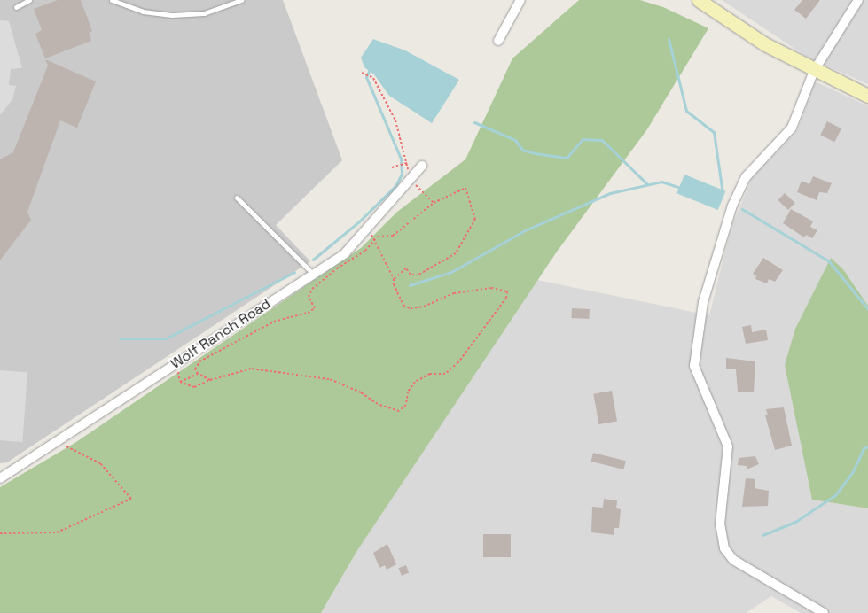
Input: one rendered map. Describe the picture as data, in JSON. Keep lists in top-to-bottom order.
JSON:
{
  "streets": {
    "street": ["Wolf Ranch Road"]
  }
}
